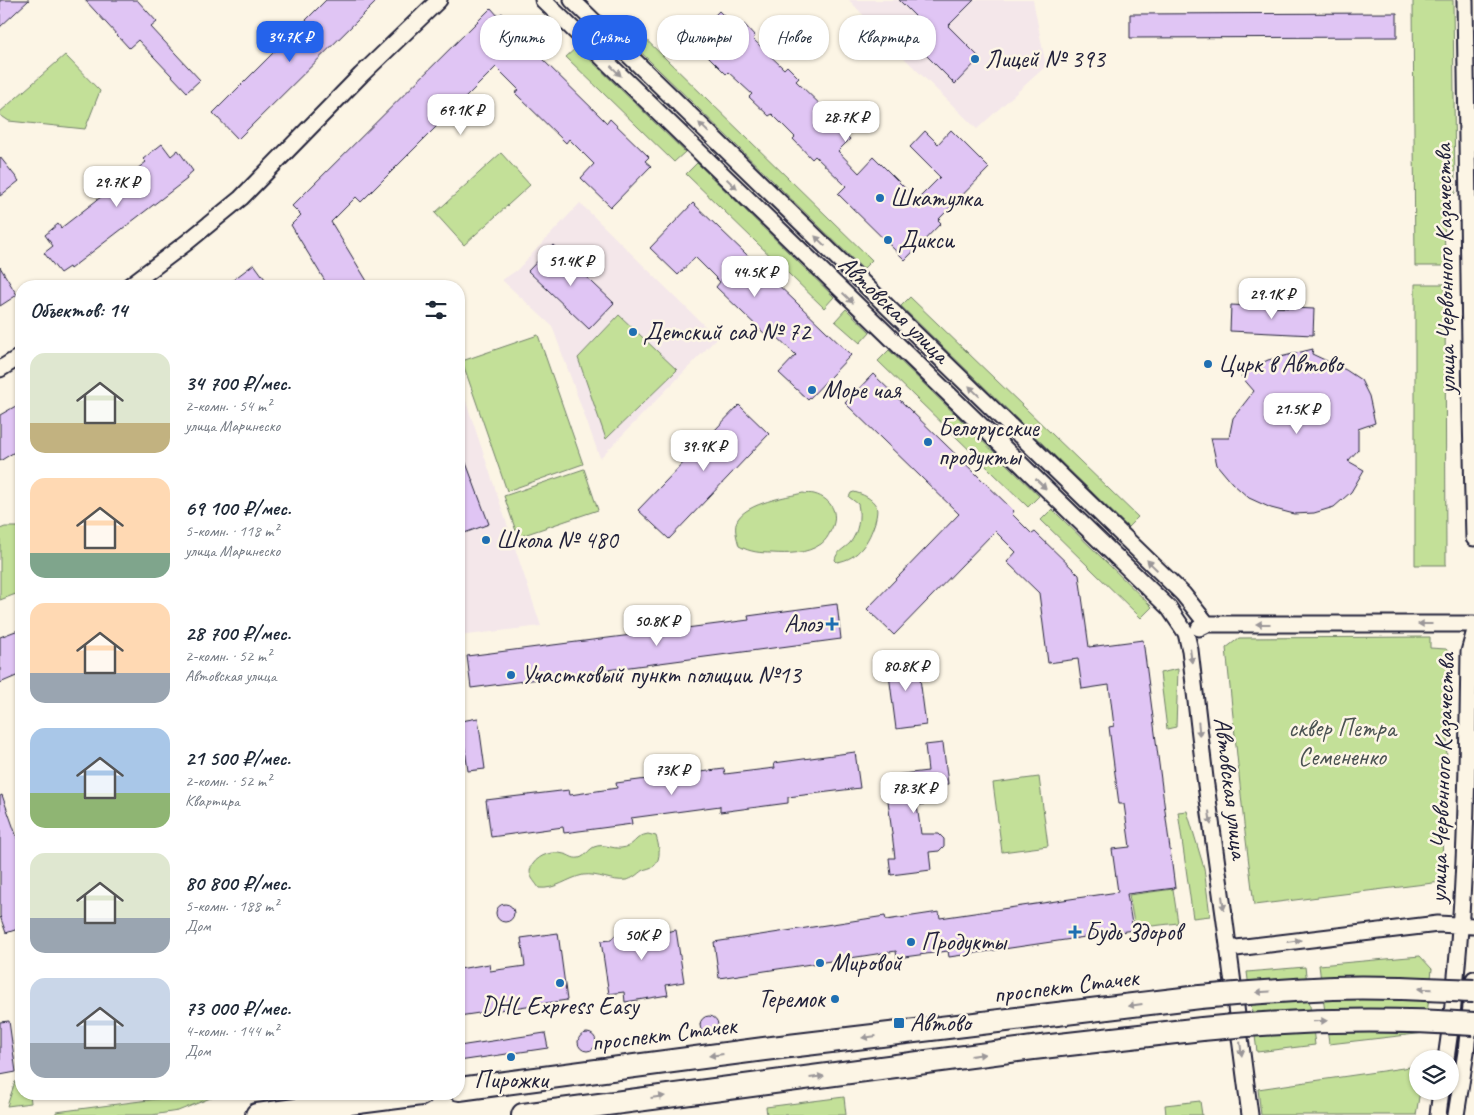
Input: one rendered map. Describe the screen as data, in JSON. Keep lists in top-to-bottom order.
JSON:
{
  "streets": {
    "main road": ["проспект Стачек"],
    "street": ["улица Червонного Казачества", "Автовская улица"]
  },
  "parks": ["сквер Петра Семененко"],
  "places": {
    "other": [
      "Лицей № 393",
      "Шкатулка",
      "Дикси",
      "Детский сад № 72",
      "Цирк в Автово",
      "Море чая",
      "Белорусские продукты",
      "Школа № 480",
      "Участковый пункт полиции №13",
      "Продукты",
      "Мировой",
      "DHL Express Easy",
      "Теремок",
      "Пирожки"
    ],
    "health": ["Алоэ", "Будь Здоров"],
    "transit": ["Автово"]
  },
  "page": {
    "chip": [
      "Купить",
      "Снять",
      "Фильтры",
      "Новое",
      "Квартира"
    ],
    "price": [
      "34.7K ₽",
      "69.1K ₽",
      "28.7K ₽",
      "29.7K ₽",
      "51.4K ₽",
      "44.5K ₽",
      "29.1K ₽",
      "21.5K ₽",
      "39.9K ₽",
      "50.8K ₽",
      "80.8K ₽",
      "73K ₽",
      "78.3K ₽",
      "50K ₽"
    ],
    "heading": "Объектов: 14",
    "list": [
      {
        "name": "34 700 ₽/мес.",
        "note": "2-комн. · 54 m² · улица Маринеско"
      },
      {
        "name": "69 100 ₽/мес.",
        "note": "5-комн. · 118 m² · улица Маринеско"
      },
      {
        "name": "28 700 ₽/мес.",
        "note": "2-комн. · 52 m² · Автовская улица"
      },
      {
        "name": "21 500 ₽/мес.",
        "note": "2-комн. · 52 m² · Квартира"
      },
      {
        "name": "80 800 ₽/мес.",
        "note": "5-комн. · 188 m² · Дом"
      },
      {
        "name": "73 000 ₽/мес.",
        "note": "4-комн. · 144 m² · Дом"
      }
    ]
  }
}
